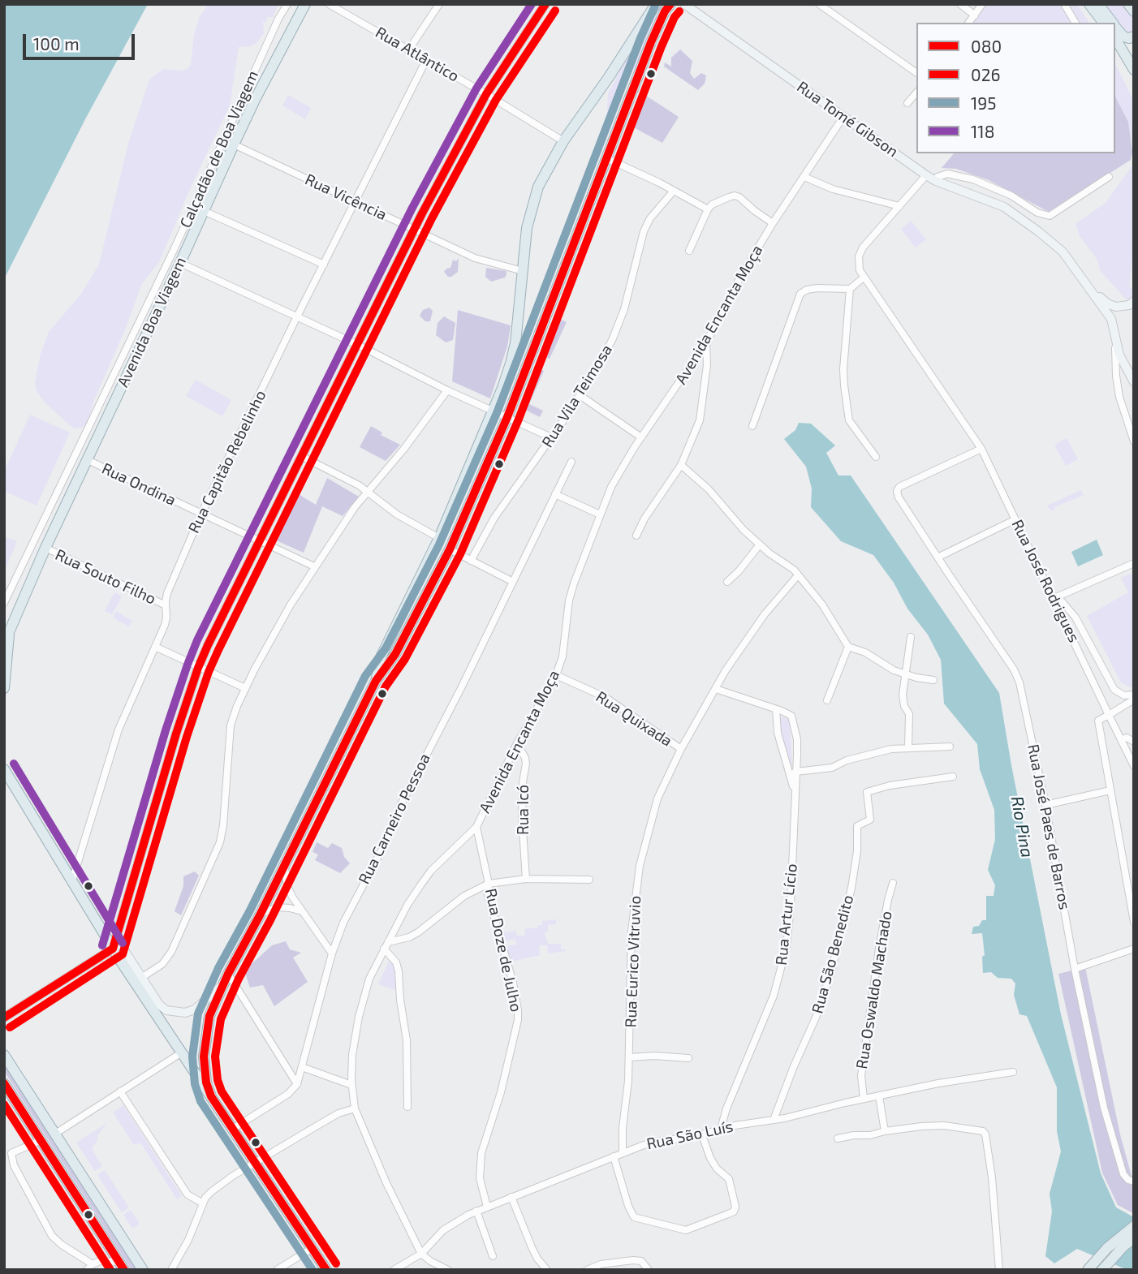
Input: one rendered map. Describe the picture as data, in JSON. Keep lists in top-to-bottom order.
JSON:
{
  "streets": {
    "main road": ["Rua Tomé Gibson", "Avenida Boa Viagem"],
    "street": [
      "Rua Atlântico",
      "Calçadão de Boa Viagem",
      "Rua Vicência",
      "Avenida Encanta Moça",
      "Rua Vila Teimosa",
      "Rua Capitão Rebelinho",
      "Rua Ondina",
      "Rua Souto Filho",
      "Rua José Rodrigues",
      "Rua Quixada",
      "Rua Icó",
      "Rua Carneiro Pessoa",
      "Rua José Paes de Barros",
      "Rua Artur Lício",
      "Rua Doze de Julho",
      "Rua São Benedito",
      "Rua Eurico Vitruvio",
      "Rua Oswaldo Machado",
      "Rua São Luís"
    ]
  },
  "crossings": [
    ["Rua Atlântico", "Rua Capitão Rebelinho"],
    ["Rua Tomé Gibson", "Avenida Encanta Moça"],
    ["Rua Vicência", "Avenida Boa Viagem"],
    ["Rua Vicência", "Rua Capitão Rebelinho"],
    ["Avenida Encanta Moça", "Rua Quixada"],
    ["Avenida Encanta Moça", "Rua Icó"],
    ["Avenida Encanta Moça", "Rua Doze de Julho"],
    ["Avenida Encanta Moça", "Rua São Luís"],
    ["Avenida Boa Viagem", "Rua Ondina"],
    ["Avenida Boa Viagem", "Rua Souto Filho"],
    ["Rua Capitão Rebelinho", "Rua Ondina"],
    ["Rua Capitão Rebelinho", "Rua Souto Filho"],
    ["Rua José Rodrigues", "Rua José Paes de Barros"],
    ["Rua Quixada", "Rua Eurico Vitruvio"],
    ["Rua Artur Lício", "Rua Eurico Vitruvio"],
    ["Rua Artur Lício", "Rua São Luís"],
    ["Rua Doze de Julho", "Rua São Luís"],
    ["Rua São Benedito", "Rua São Luís"],
    ["Rua Eurico Vitruvio", "Rua São Luís"],
    ["Rua Oswaldo Machado", "Rua São Luís"]
  ],
  "water": ["Rio Pina"],
  "lines": [
    "transit line 080",
    "transit line 195",
    "transit line 118",
    "transit line 026"
  ],
  "legend": [
    "080",
    "026",
    "195",
    "118"
  ],
  "scale_bar": "100 m"
}
